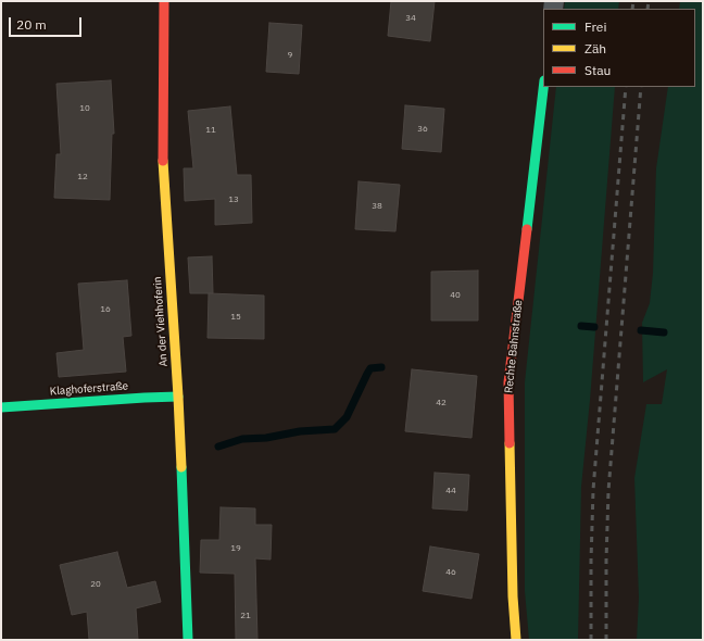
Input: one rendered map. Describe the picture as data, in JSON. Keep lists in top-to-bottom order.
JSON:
{
  "streets": {
    "street": ["An der Viehhoferin", "Rechte Bahnstraße", "Klaghoferstraße"]
  },
  "crossings": [
    ["An der Viehhoferin", "Klaghoferstraße"]
  ],
  "house_numbers": [
    "34",
    "9",
    "10",
    "36",
    "11",
    "12",
    "13",
    "38",
    "40",
    "16",
    "15",
    "42",
    "44",
    "19",
    "46",
    "20",
    "21"
  ],
  "legend": ["Frei", "Zäh", "Stau"],
  "scale_bar": "20 m"
}
